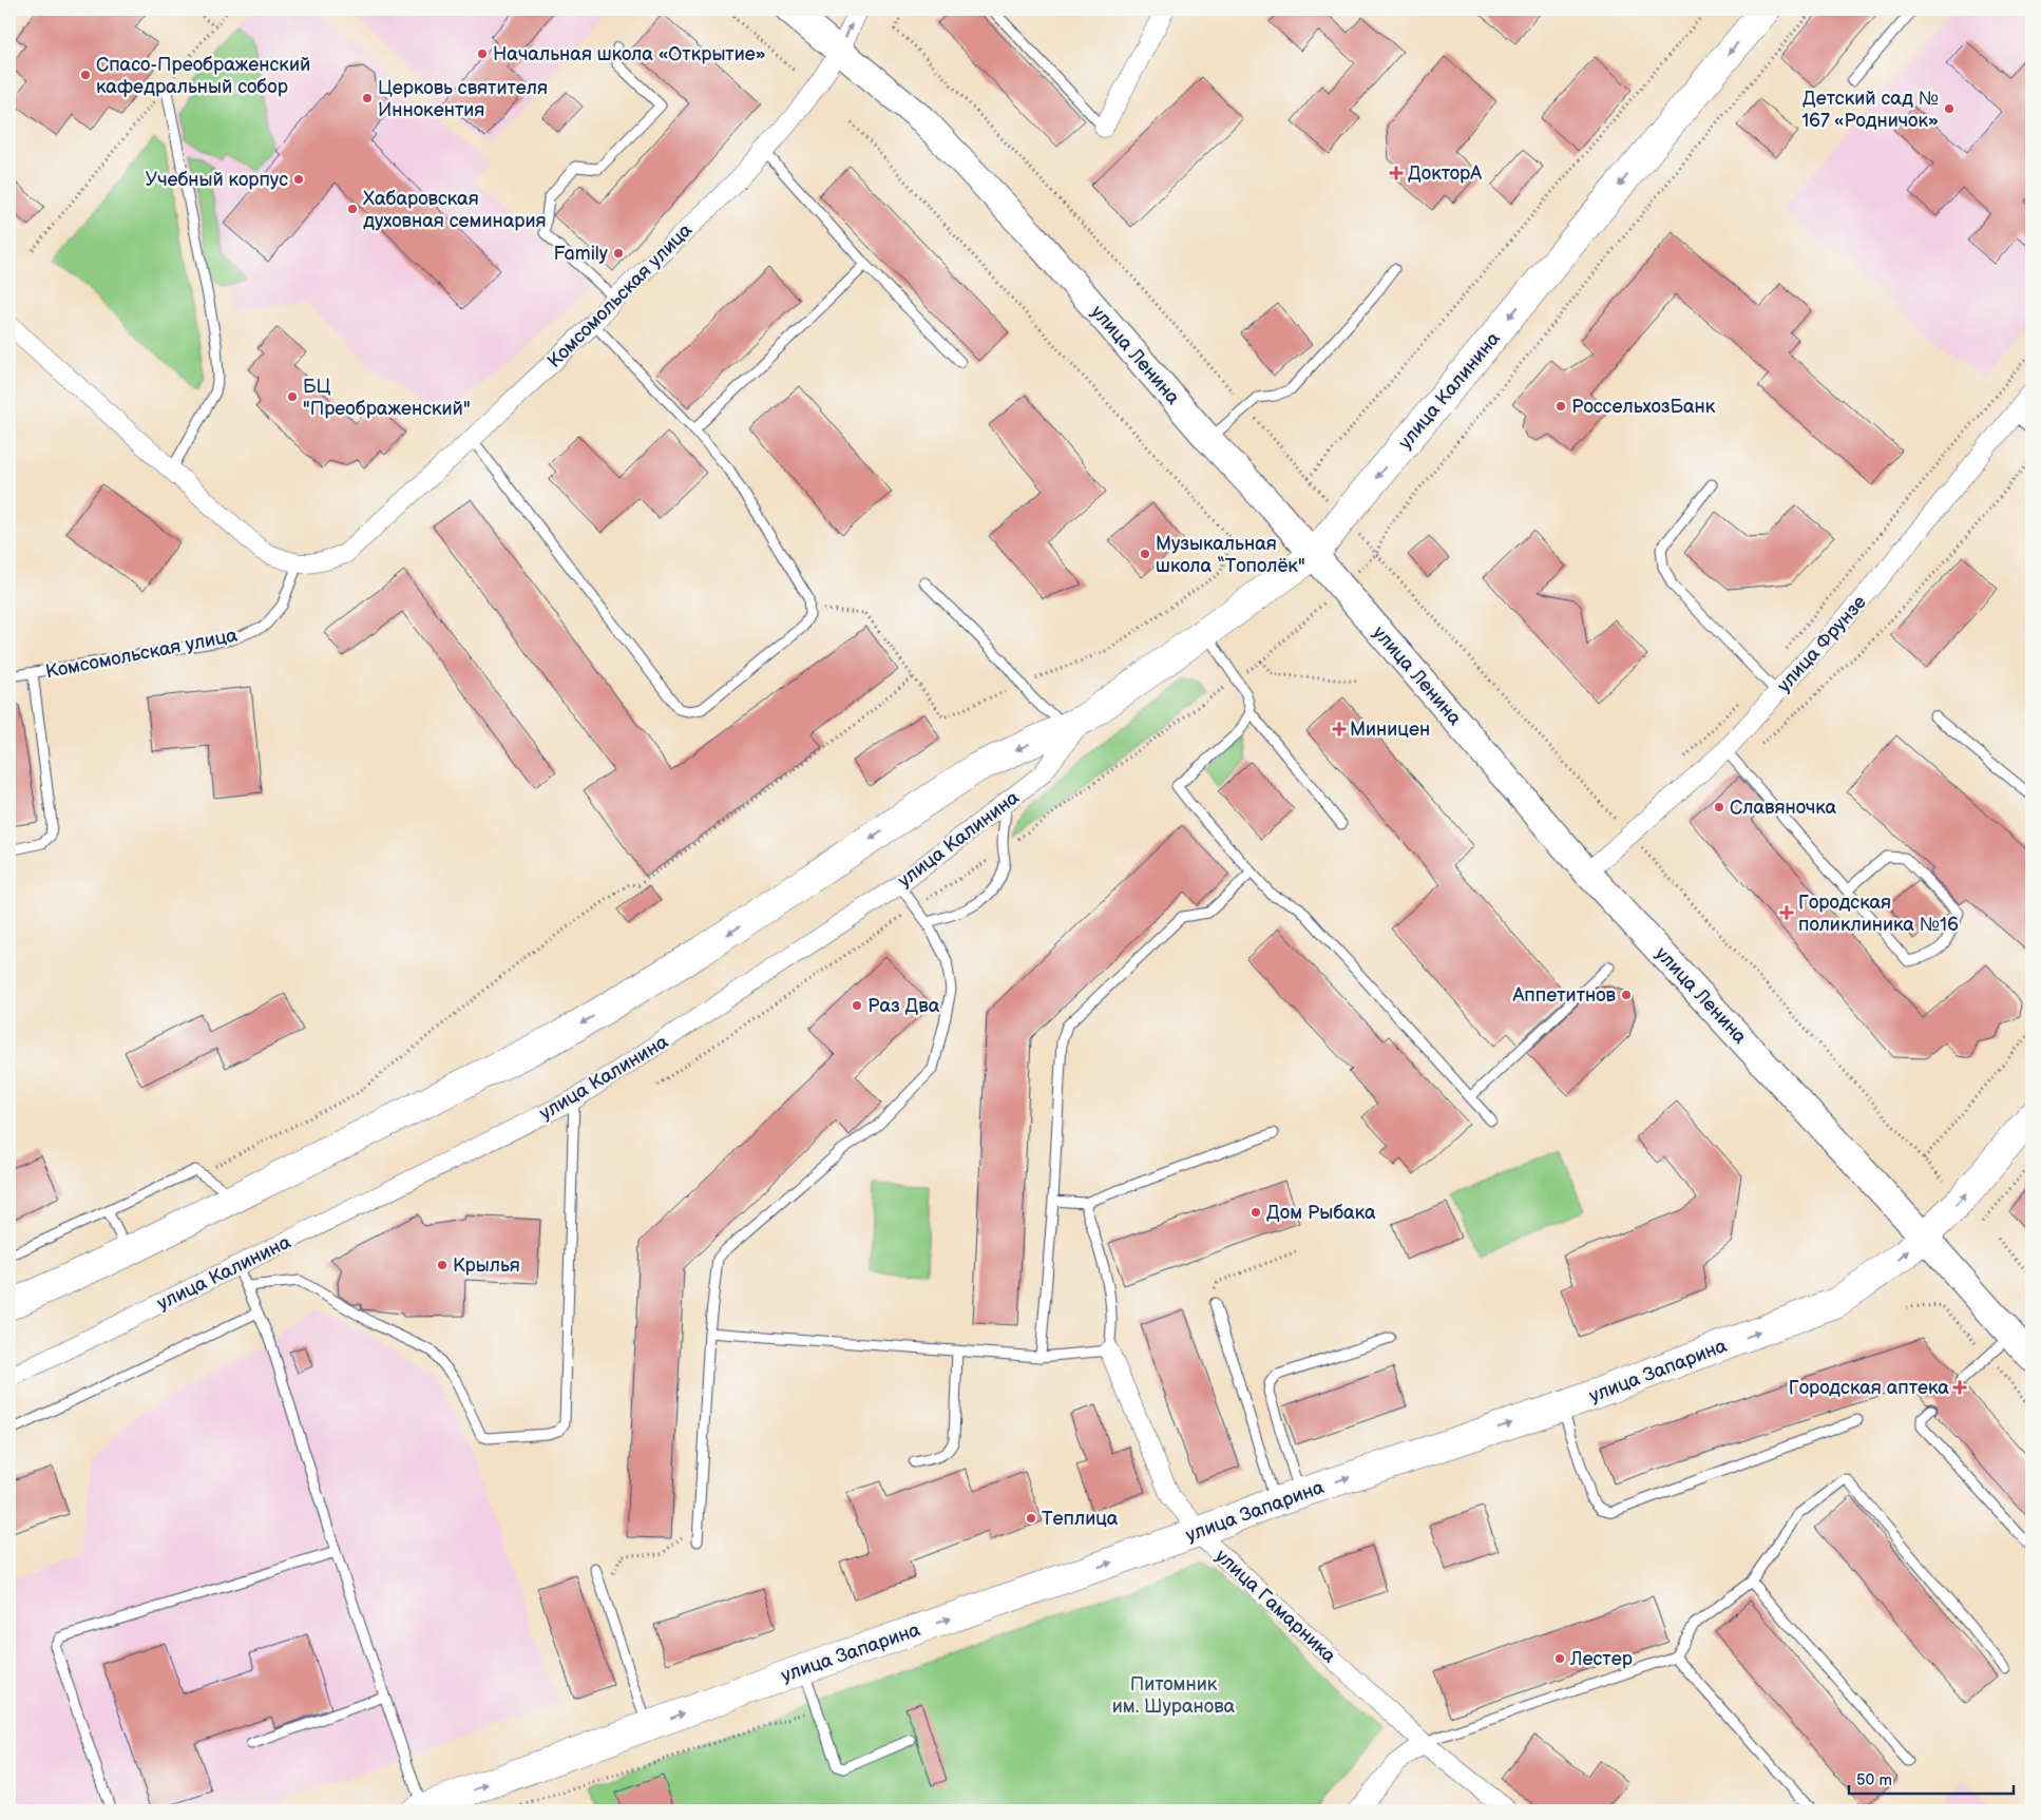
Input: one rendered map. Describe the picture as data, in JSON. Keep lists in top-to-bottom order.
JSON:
{
  "streets": {
    "main road": ["улица Ленина", "улица Калинина", "улица Запарина"],
    "street": ["Комсомольская улица", "улица Фрунзе", "улица Гамарника"]
  },
  "crossings": [
    ["Комсомольская улица", "улица Ленина"],
    ["улица Ленина", "улица Калинина"],
    ["улица Ленина", "улица Фрунзе"],
    ["улица Ленина", "улица Запарина"],
    ["улица Запарина", "улица Гамарника"]
  ],
  "one_way": ["улица Калинина", "улица Запарина"],
  "parks": ["Питомник им. Шуранова"],
  "places": {
    "other": [
      "Начальная школа «Открытие»",
      "Спасо-Преображенский кафедральный собор",
      "Церковь святителя Иннокентия",
      "Детский сад № 167 «Родничок»",
      "Учебный корпус",
      "Хабаровская духовная семинария",
      "Family",
      "БЦ \"Преображенский\"",
      "РоссельхозБанк",
      "Музыкальная школа “Тополёк\"",
      "Славяночка",
      "Аппетитнов",
      "Раз Два",
      "Дом Рыбака",
      "Крылья",
      "Теплица",
      "Лестер"
    ],
    "health": [
      "ДокторА",
      "Миницен",
      "Городская поликлиника №16",
      "Городская аптека"
    ]
  },
  "scale_bar": "50 m"
}
